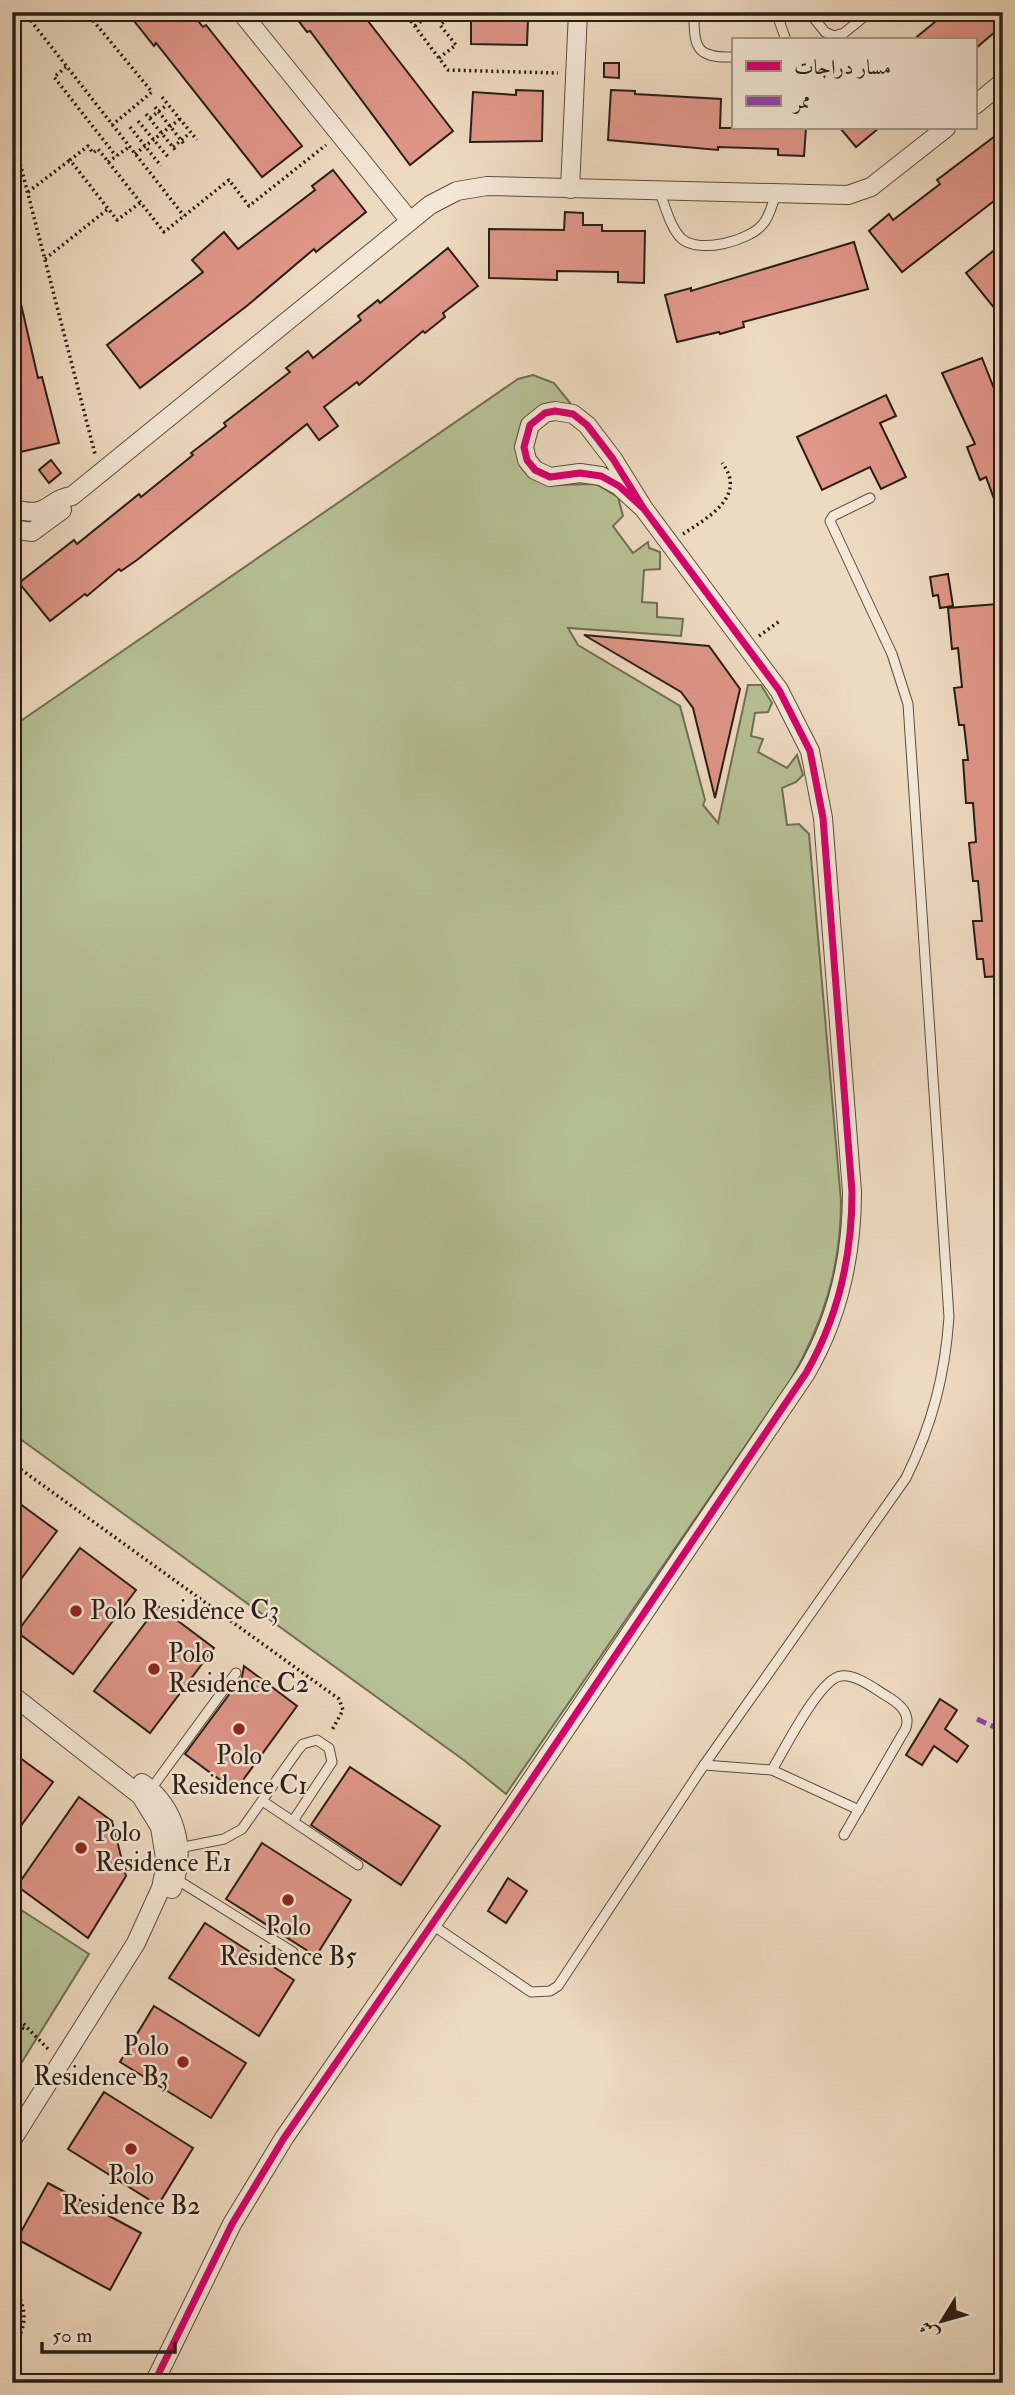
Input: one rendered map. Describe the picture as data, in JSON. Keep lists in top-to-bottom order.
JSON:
{
  "places": [
    "Polo Residence C3",
    "Polo Residence C2",
    "Polo Residence C1",
    "Polo Residence E1",
    "Polo Residence B5",
    "Polo Residence B3",
    "Polo Residence B2"
  ],
  "legend": ["مسار دراجات", "ممر"],
  "scale_bar": "50 m",
  "north": "bottom left"
}
